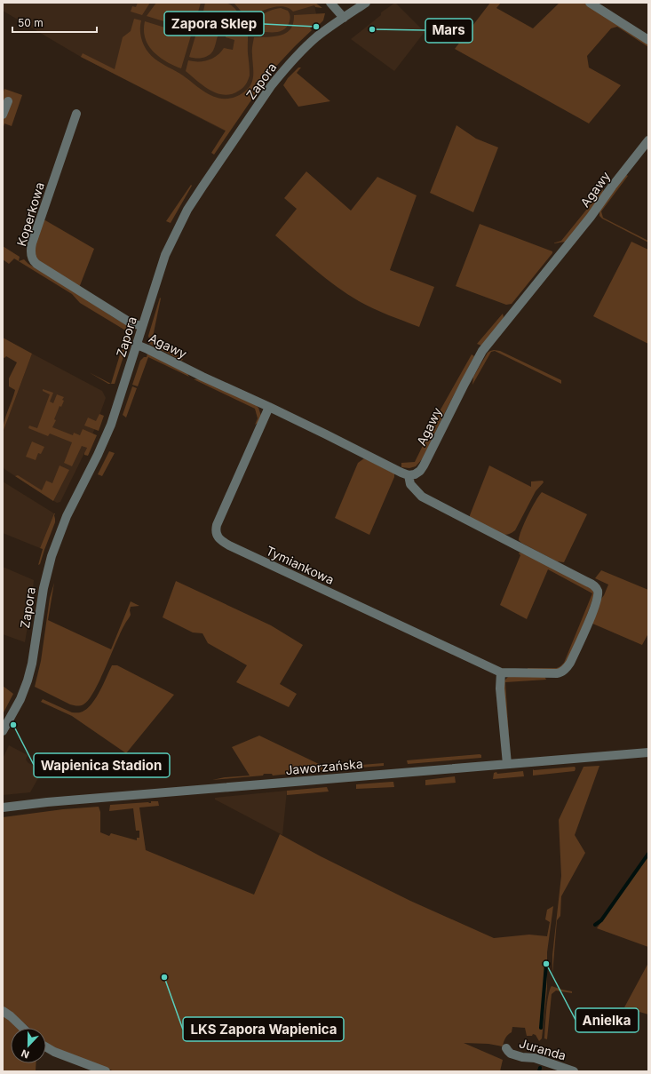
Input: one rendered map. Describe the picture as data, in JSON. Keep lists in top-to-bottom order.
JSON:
{
  "streets": {
    "street": [
      "Zapora",
      "Agawy",
      "Koperkowa",
      "Tymiankowa",
      "Jaworzańska",
      "Juranda"
    ]
  },
  "crossings": [
    ["Zapora", "Agawy"],
    ["Zapora", "Koperkowa"],
    ["Agawy", "Tymiankowa"]
  ],
  "places": [
    "Zapora Sklep",
    "Mars",
    "Wapienica Stadion",
    "Anielka",
    "LKS Zapora Wapienica"
  ],
  "scale_bar": "50 m",
  "north": "bottom"
}
